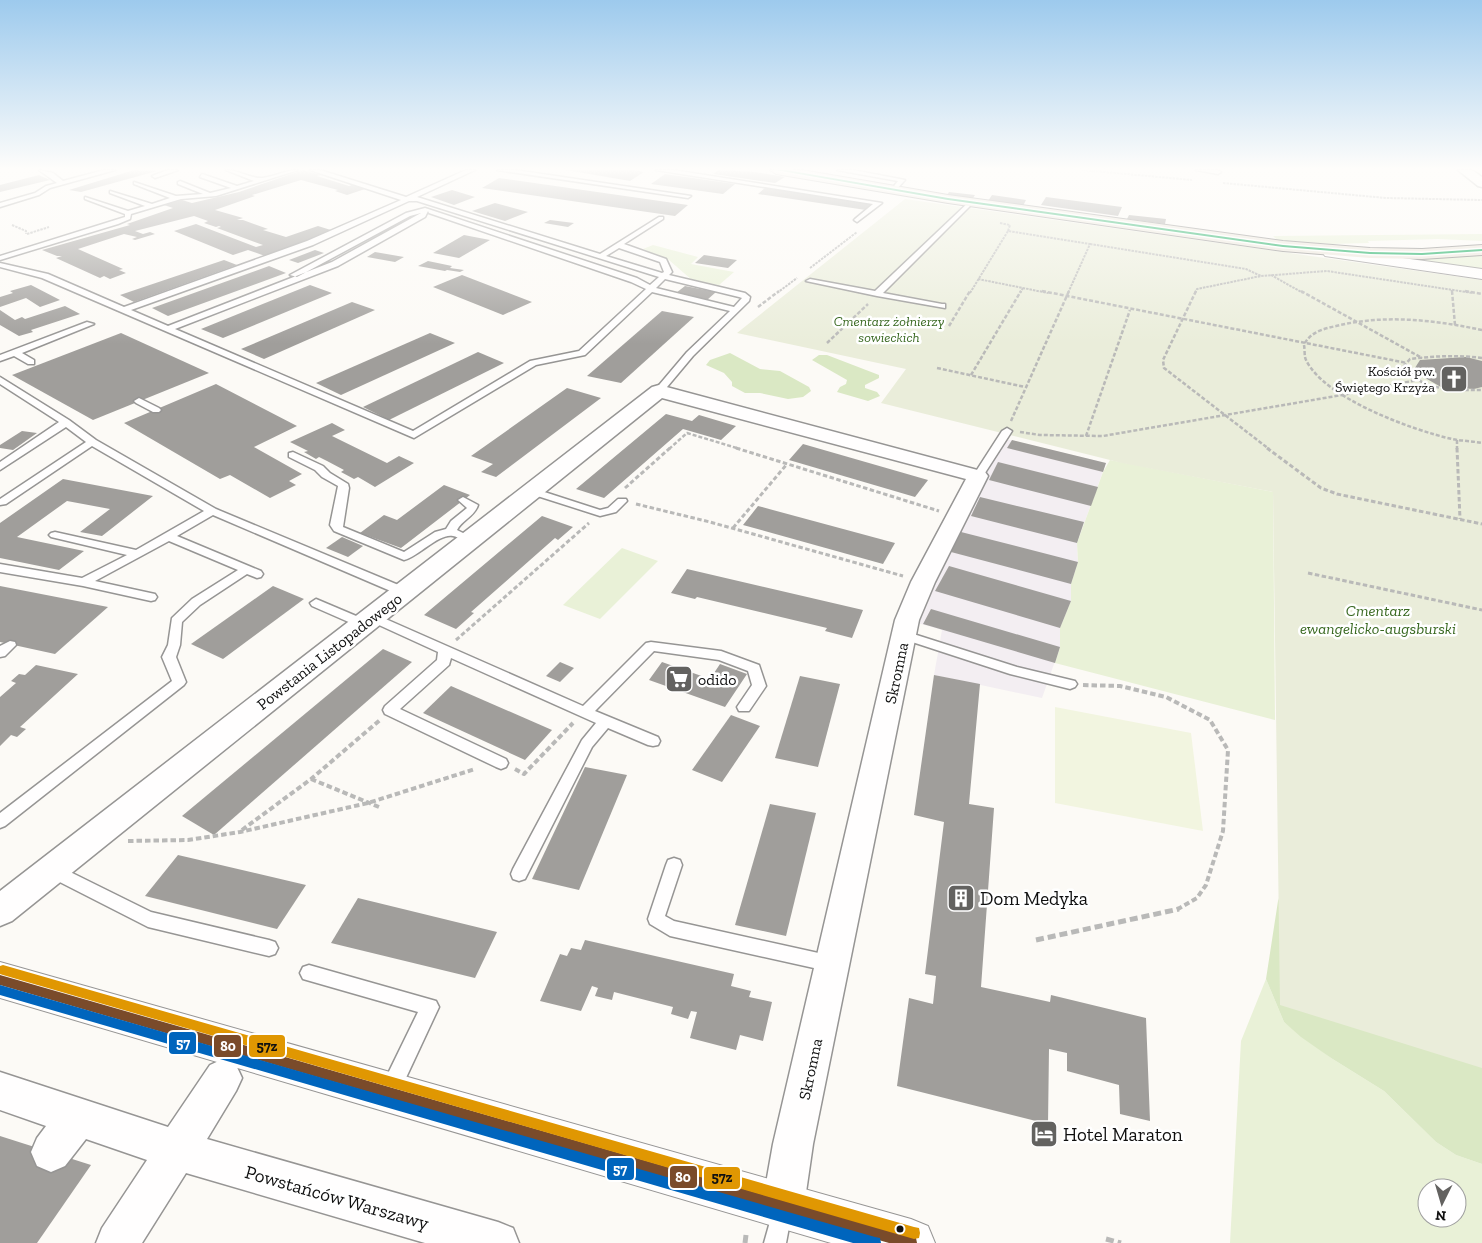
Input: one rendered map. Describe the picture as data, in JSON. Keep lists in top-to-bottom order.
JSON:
{
  "streets": {
    "street": ["Powstania Listopadowego", "Skromna", "Powstańców Warszawy"]
  },
  "parks": ["Cmentarz żołnierzy sowieckich", "Cmentarz ewangelicko-augsburski"],
  "places": {
    "church": ["Kościół pw. Świętego Krzyża"],
    "supermarket": ["odido"],
    "building": ["Dom Medyka"],
    "hotel": ["Hotel Maraton"]
  },
  "lines": ["transit line 57z", "transit line 80", "transit line 57"],
  "north": "bottom"
}
